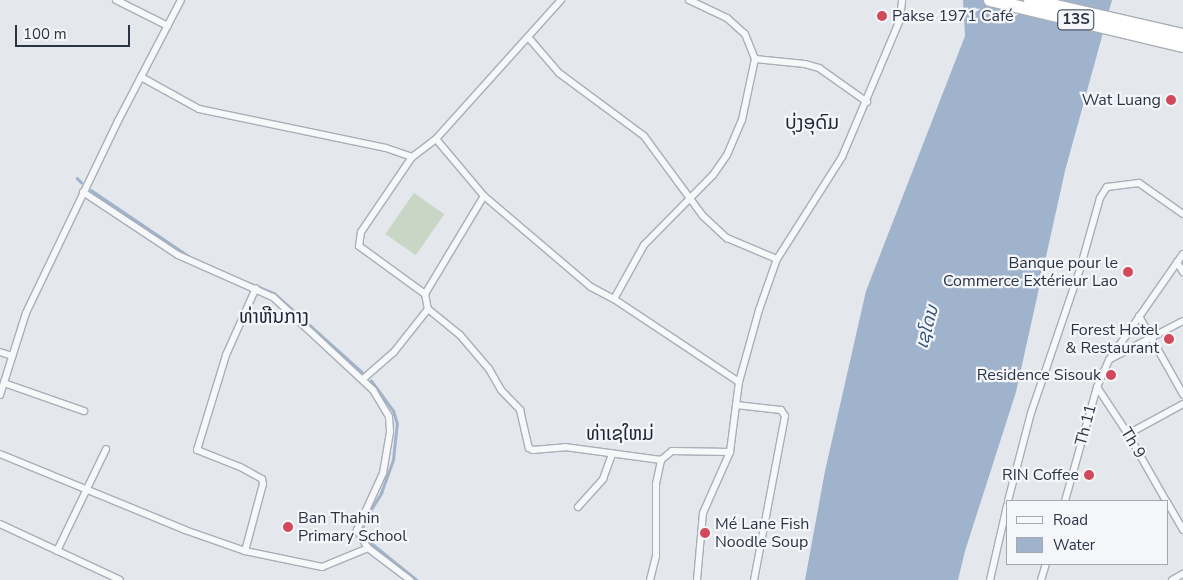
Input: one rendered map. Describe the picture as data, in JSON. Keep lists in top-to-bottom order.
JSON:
{
  "streets": {
    "highway": ["13S"],
    "street": ["Th 11", "Th 9"]
  },
  "crossings": [
    ["Th 11", "Th 9"]
  ],
  "districts": ["ບຸ່ງອຸດົມ", "ທ່າຫີນກາງ", "ທ່າເຊໃຫມ່"],
  "water": ["ເຊໂດນ"],
  "places": [
    "Pakse 1971 Café",
    "Wat Luang",
    "Banque pour le Commerce Extérieur Lao",
    "Forest Hotel & Restaurant",
    "Residence Sisouk",
    "RIN Coffee",
    "Ban Thahin Primary School",
    "Mé Lane Fish Noodle Soup"
  ],
  "legend": ["Road", "Water"],
  "scale_bar": "100 m"
}
